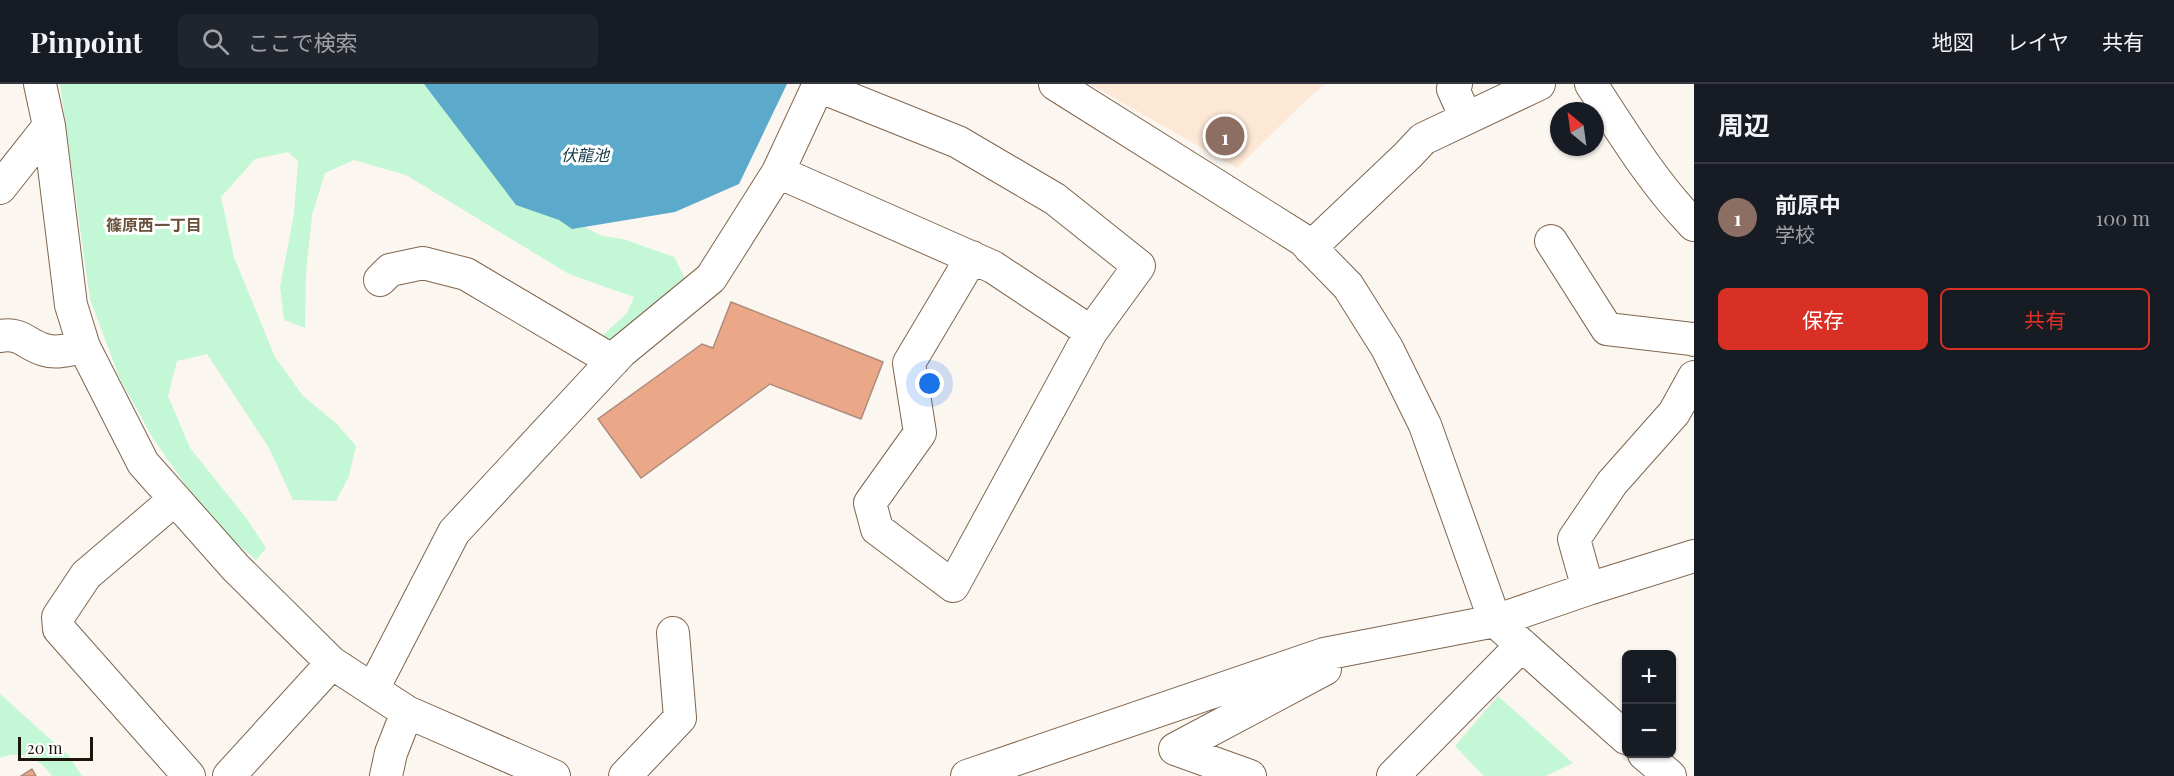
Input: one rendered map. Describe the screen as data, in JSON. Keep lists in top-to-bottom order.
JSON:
{
  "districts": ["篠原西一丁目"],
  "water": ["伏龍池"],
  "scale_bar": "20 m",
  "north": "top left",
  "page": {
    "header": "Pinpoint",
    "search": "ここで検索",
    "nav": ["地図", "レイヤ", "共有"],
    "heading": "周辺",
    "pins": "1",
    "list": [
      {
        "mark": "1",
        "name": "前原中",
        "note": "学校",
        "value": "100 m"
      }
    ],
    "buttons": ["保存", "共有"],
    "map_buttons": ["+", "−"],
    "scale": "20 m"
  }
}
